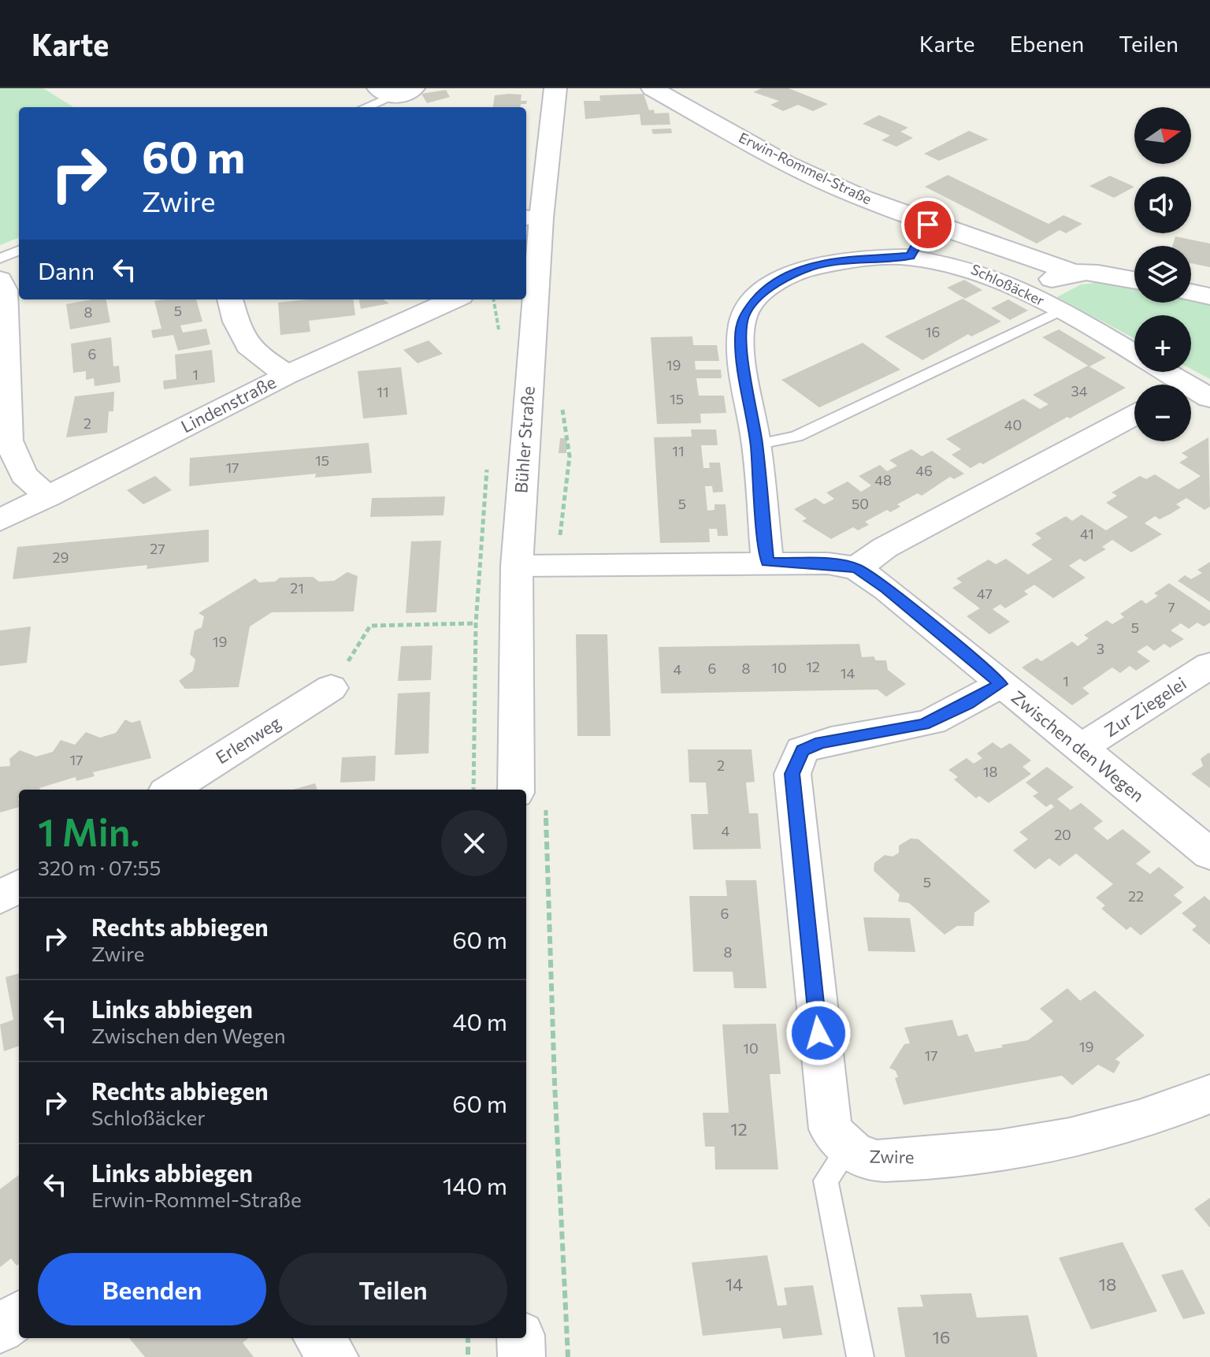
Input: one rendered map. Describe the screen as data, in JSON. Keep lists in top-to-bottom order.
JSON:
{
  "streets": {
    "street": [
      "Erwin-Rommel-Straße",
      "Schloßäcker",
      "Lindenstraße",
      "Bühler Straße",
      "Zur Ziegelei",
      "Erlenweg",
      "Zwischen den Wegen",
      "Zwire"
    ]
  },
  "crossings": [
    ["Schloßäcker", "Zwischen den Wegen"],
    ["Bühler Straße", "Zwischen den Wegen"],
    ["Zur Ziegelei", "Zwischen den Wegen"],
    ["Zwischen den Wegen", "Zwire"]
  ],
  "house_numbers": [
    "5",
    "8",
    "16",
    "6",
    "19",
    "1",
    "34",
    "11",
    "15",
    "2",
    "40",
    "11",
    "15",
    "17",
    "46",
    "48",
    "5",
    "50",
    "41",
    "27",
    "29",
    "21",
    "47",
    "7",
    "5",
    "19",
    "3",
    "12",
    "10",
    "6",
    "8",
    "4",
    "14",
    "1",
    "17",
    "2",
    "18",
    "4",
    "20",
    "5",
    "22",
    "6",
    "8",
    "19",
    "10",
    "17",
    "12",
    "14",
    "18",
    "16"
  ],
  "north": "right",
  "page": {
    "header": "Karte",
    "nav": ["Karte", "Ebenen", "Teilen"],
    "map_buttons": ["+", "−"],
    "turn": ["60 m", "Zwire"],
    "then": "Dann",
    "heading": ["1 Min.", "320 m · 07:55"],
    "list": [
      {
        "name": "Rechts abbiegen",
        "note": "Zwire",
        "value": "60 m"
      },
      {
        "name": "Links abbiegen",
        "note": "Zwischen den Wegen",
        "value": "40 m"
      },
      {
        "name": "Rechts abbiegen",
        "note": "Schloßäcker",
        "value": "60 m"
      },
      {
        "name": "Links abbiegen",
        "note": "Erwin-Rommel-Straße",
        "value": "140 m"
      }
    ],
    "buttons": ["Beenden", "Teilen"]
  }
}
